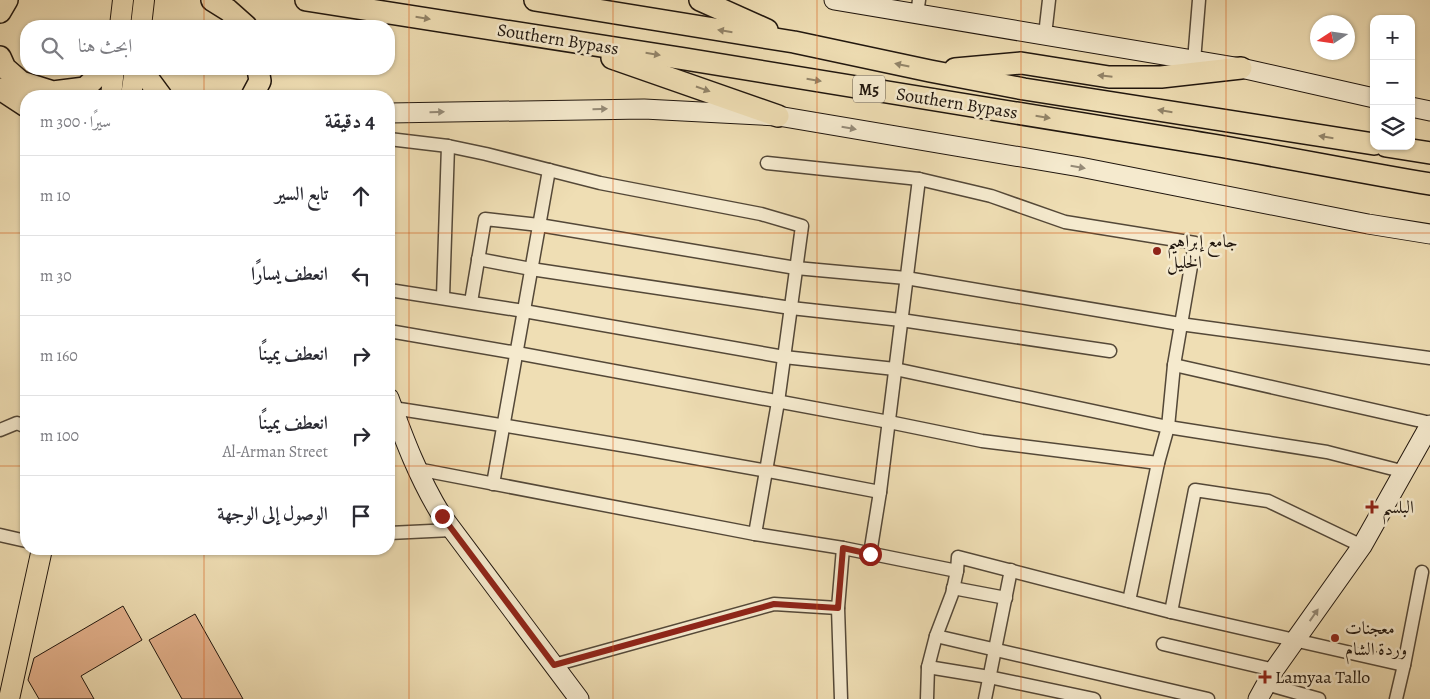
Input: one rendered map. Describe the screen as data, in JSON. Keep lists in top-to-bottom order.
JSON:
{
  "streets": {
    "highway": ["Southern Bypass", "M5"]
  },
  "places": {
    "other": ["جامع إبراهيم الخليل", "معجنات وردة الشام"],
    "health": ["البلسم", "Lamyaa Tallo"]
  },
  "north": "left",
  "page": {
    "map_buttons": ["+", "−"],
    "search": "ابحث هنا",
    "heading": ["4 دقيقة", "سيرًا · 300 m"],
    "list": [
      ["تابع السير", "10 m"],
      ["انعطف يسارًا", "30 m"],
      ["انعطف يمينًا", "160 m"],
      ["انعطف يمينًا", "Al-Arman Street", "100 m"],
      "الوصول إلى الوجهة"
    ]
  }
}
